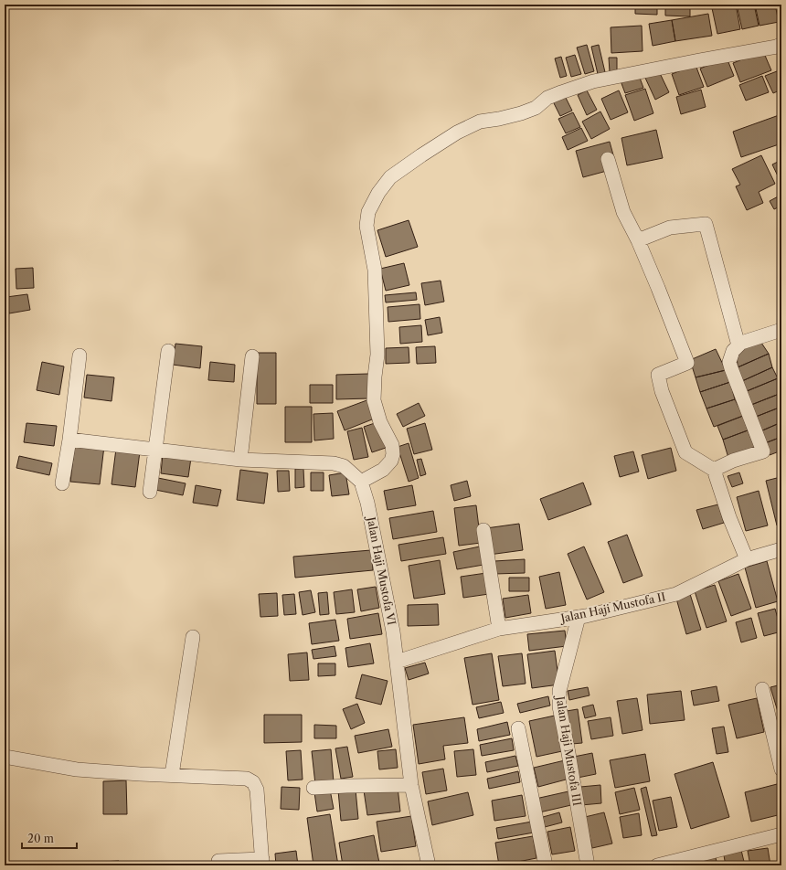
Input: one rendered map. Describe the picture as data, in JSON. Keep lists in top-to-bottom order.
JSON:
{
  "streets": {
    "street": ["Jalan Haji Mustofa VI", "Jalan Haji Mustofa II", "Jalan Haji Mustofa III"]
  },
  "crossings": [
    ["Jalan Haji Mustofa VI", "Jalan Haji Mustofa II"],
    ["Jalan Haji Mustofa II", "Jalan Haji Mustofa III"]
  ],
  "scale_bar": "20 m"
}
